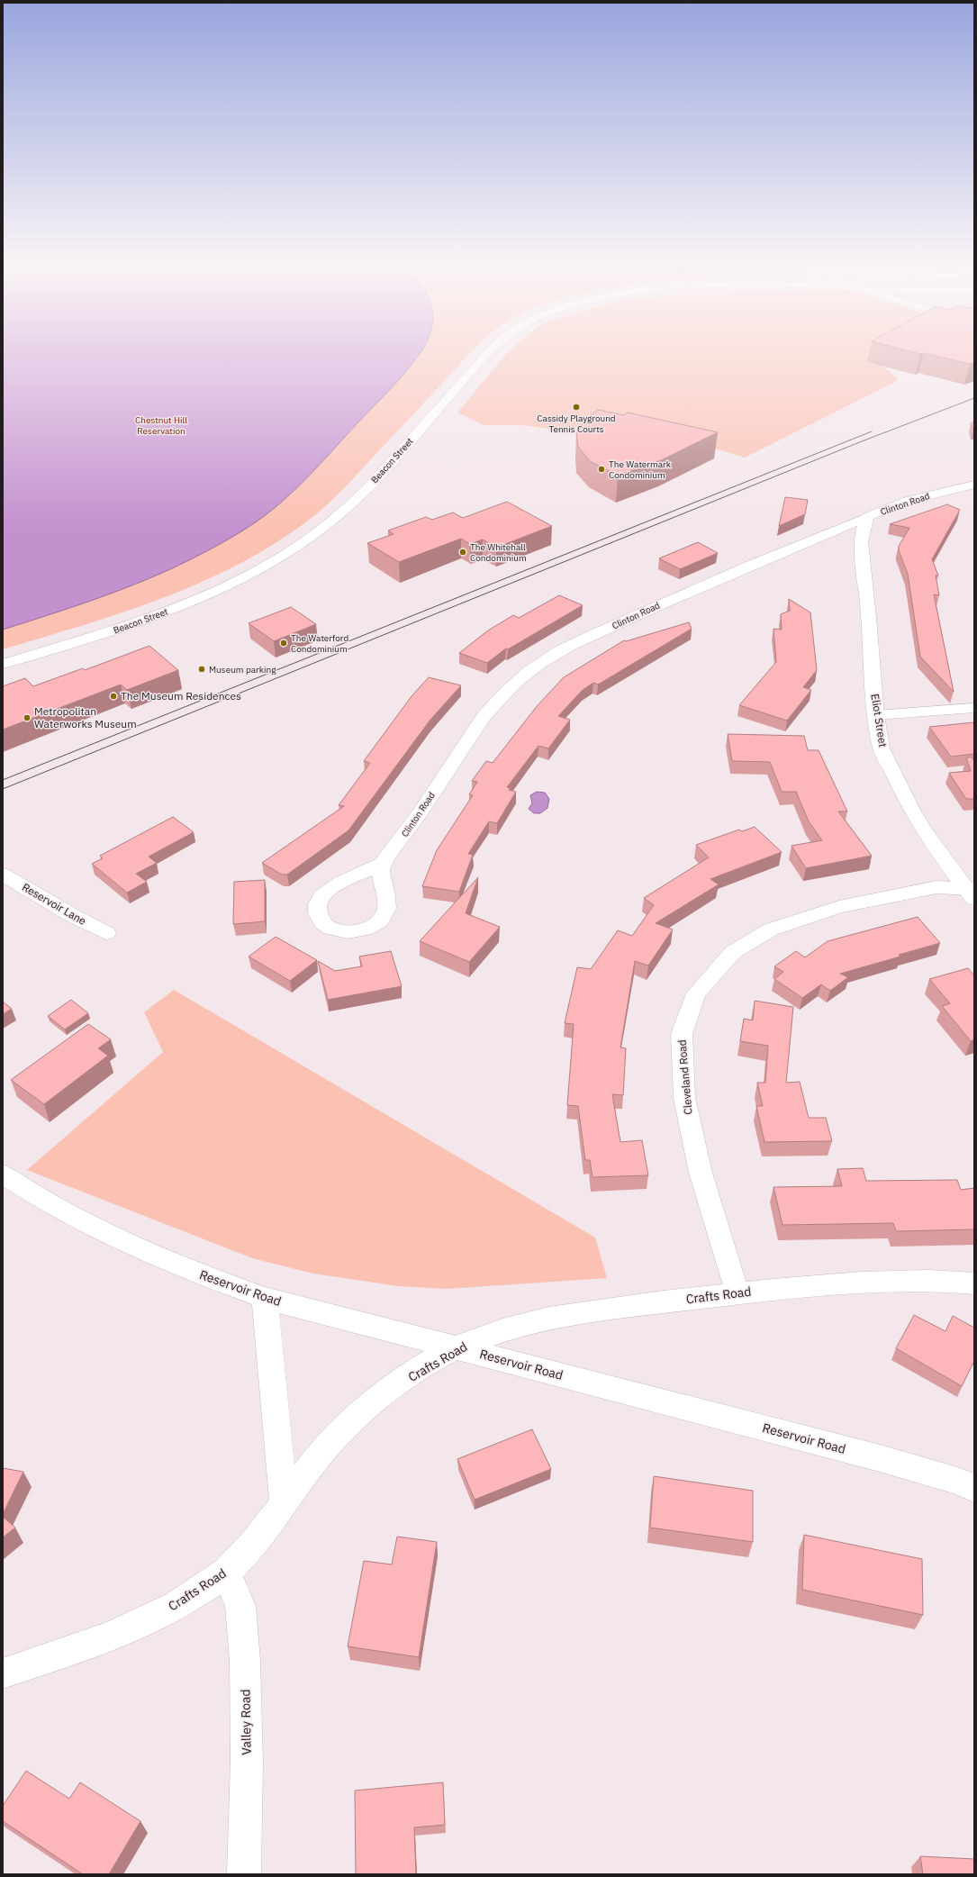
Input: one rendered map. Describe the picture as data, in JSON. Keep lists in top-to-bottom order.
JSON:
{
  "streets": {
    "street": [
      "Beacon Street",
      "Clinton Road",
      "Eliot Street",
      "Reservoir Lane",
      "Cleveland Road",
      "Reservoir Road",
      "Crafts Road",
      "Valley Road"
    ]
  },
  "crossings": [
    ["Clinton Road", "Eliot Street"],
    ["Eliot Street", "Cleveland Road"],
    ["Cleveland Road", "Crafts Road"],
    ["Reservoir Road", "Crafts Road"],
    ["Crafts Road", "Valley Road"]
  ],
  "parks": ["Chestnut Hill Reservation"],
  "places": [
    "Cassidy Playground Tennis Courts",
    "The Watermark Condominium",
    "The Whitehall Condominium",
    "The Waterford Condominium",
    "Museum parking",
    "The Museum Residences",
    "Metropolitan Waterworks Museum"
  ]
}
